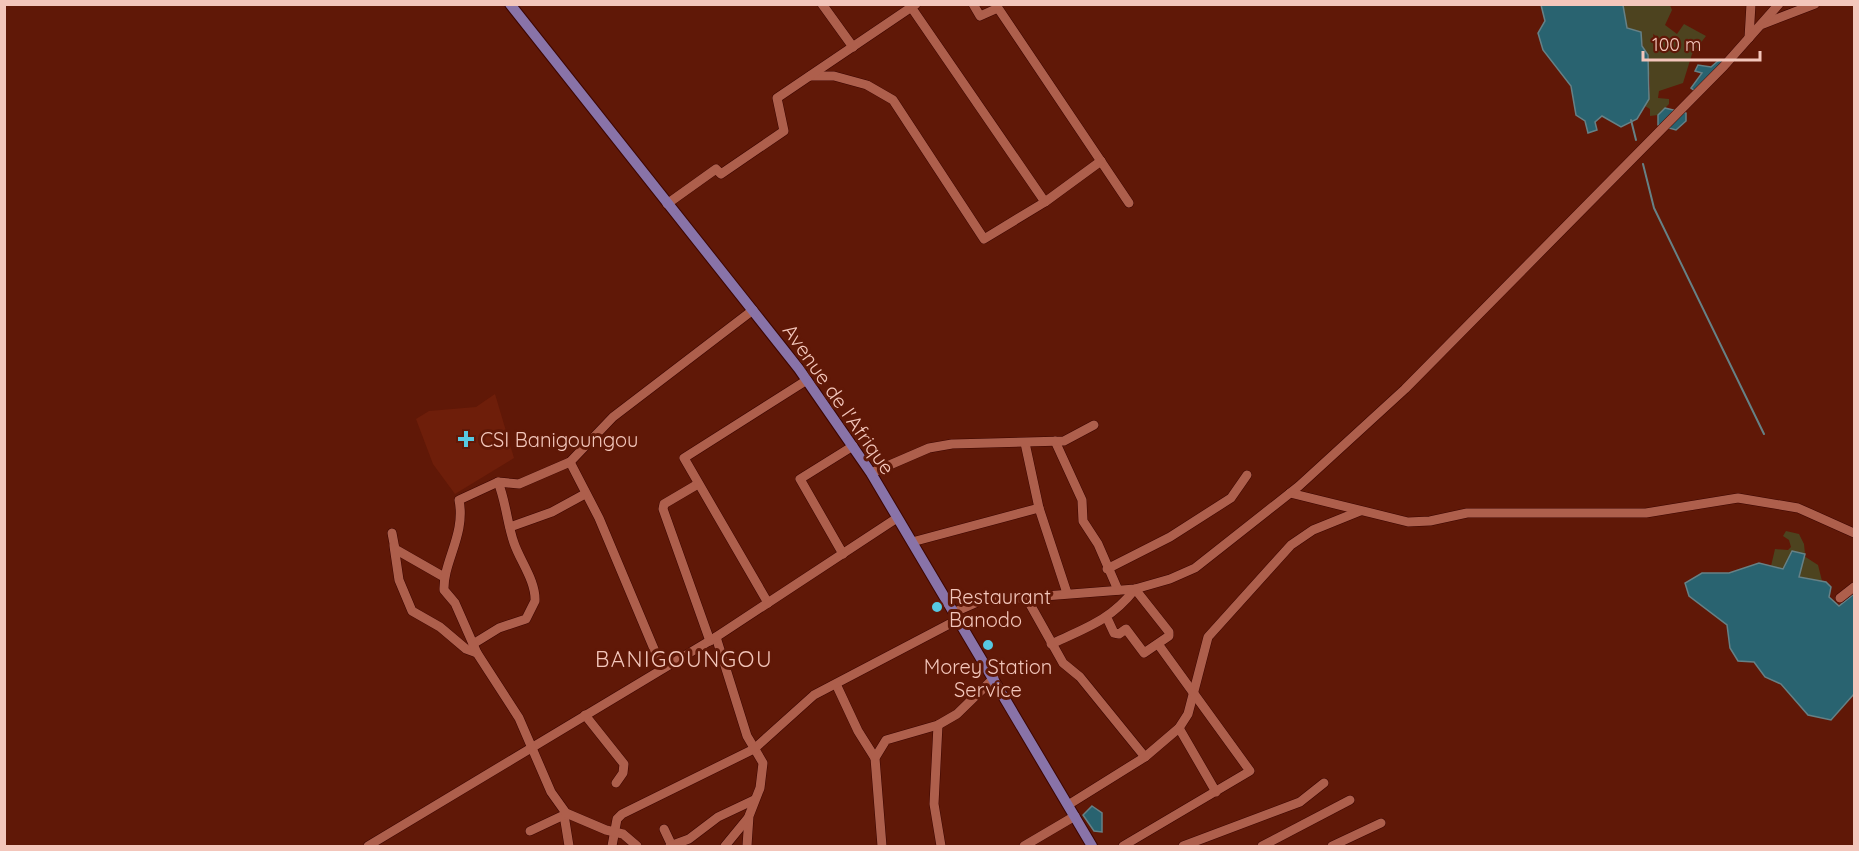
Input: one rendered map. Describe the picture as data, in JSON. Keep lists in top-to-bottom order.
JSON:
{
  "streets": {
    "main road": ["Avenue de l'Afrique"]
  },
  "districts": ["BANIGOUNGOU"],
  "places": {
    "health": ["CSI Banigoungou"],
    "other": ["Restaurant Banodo", "Morey Station Service"]
  },
  "scale_bar": "100 m"
}
